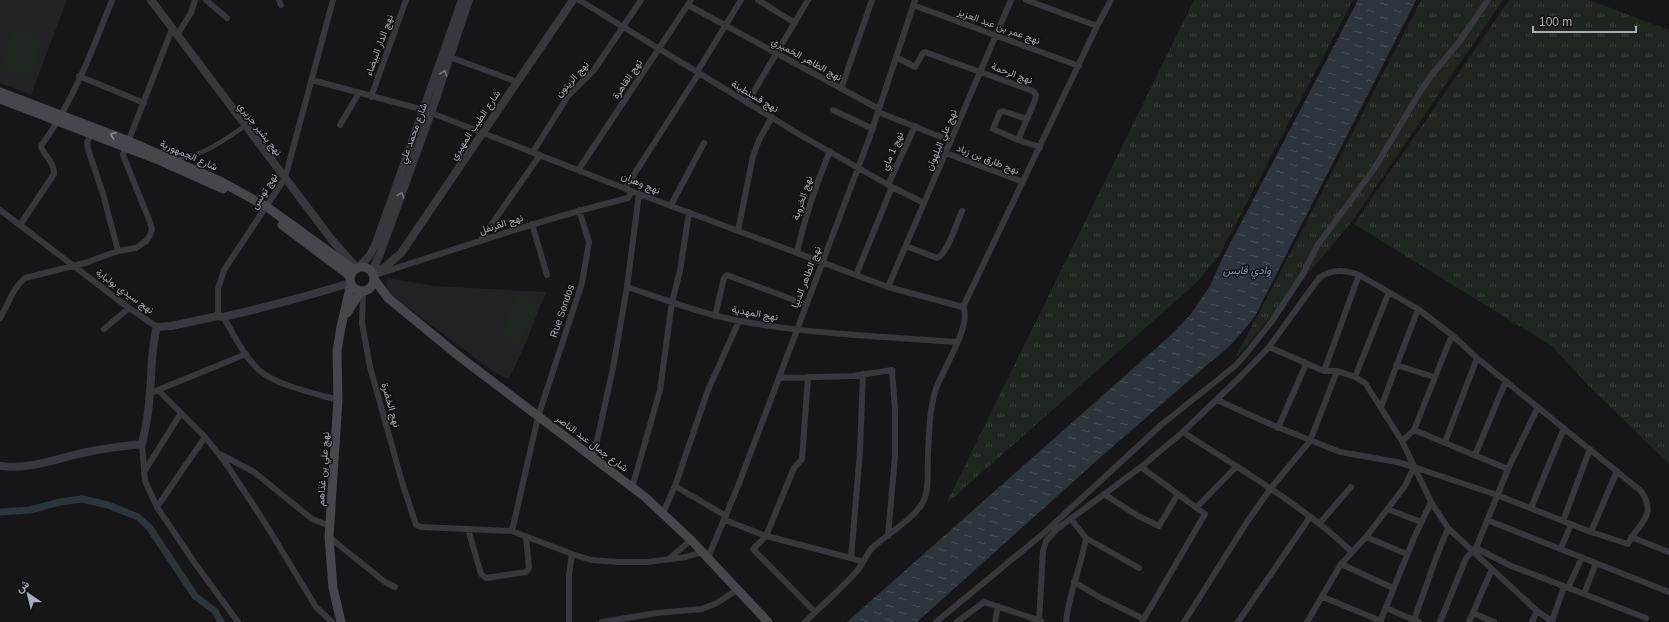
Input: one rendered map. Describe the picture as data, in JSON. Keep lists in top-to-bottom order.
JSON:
{
  "streets": {
    "main road": ["شارع الجمهورية", "شارع جمال عبد الناصر", "نهج علي بن غذاهم"],
    "street": [
      "نهج عمر بن عبد العزيز",
      "نهج الدار البيضاء",
      "نهج الطاهر الخميري",
      "نهج الرحمة",
      "نهج الزيتون",
      "نهج القاهرة",
      "نهج قسنطينة",
      "شارع الطيب المهيري",
      "نهج بشير جزيري",
      "شارع محمد علي",
      "نهج علي البلهوان",
      "نهج 1 ماي",
      "نهج طارق بن زياد",
      "نهج وهران",
      "نهج تونس",
      "نهج الخروبة",
      "نهج القرنفل",
      "نهج الطاهر الدبيا",
      "نهج سيدي بولبابة",
      "Rue Sondos",
      "نهج المهدية",
      "نهج الخضرة"
    ]
  },
  "crossings": [
    ["نهج عمر بن عبد العزيز", "نهج علي البلهوان"],
    ["نهج عمر بن عبد العزيز", "نهج الطاهر الدبيا"],
    ["نهج الدار البيضاء", "نهج وهران"],
    ["نهج الطاهر الخميري", "نهج القاهرة"],
    ["نهج الطاهر الخميري", "نهج علي البلهوان"],
    ["نهج الطاهر الخميري", "نهج 1 ماي"],
    ["نهج الطاهر الخميري", "نهج الطاهر الدبيا"],
    ["نهج الرحمة", "نهج علي البلهوان"],
    ["نهج الزيتون", "نهج قسنطينة"],
    ["نهج الزيتون", "نهج وهران"],
    ["نهج القاهرة", "نهج قسنطينة"],
    ["نهج القاهرة", "نهج وهران"],
    ["نهج قسنطينة", "نهج علي البلهوان"],
    ["نهج قسنطينة", "نهج 1 ماي"],
    ["نهج قسنطينة", "نهج الخروبة"],
    ["نهج قسنطينة", "نهج الطاهر الدبيا"],
    ["شارع الطيب المهيري", "نهج بشير جزيري"],
    ["شارع الطيب المهيري", "شارع محمد علي"],
    ["شارع الطيب المهيري", "شارع الجمهورية"],
    ["شارع الطيب المهيري", "نهج وهران"],
    ["شارع الطيب المهيري", "نهج القرنفل"],
    ["شارع الطيب المهيري", "نهج سيدي بولبابة"],
    ["شارع الطيب المهيري", "نهج الخضرة"],
    ["شارع الطيب المهيري", "شارع جمال عبد الناصر"],
    ["شارع الطيب المهيري", "نهج علي بن غذاهم"],
    ["نهج بشير جزيري", "شارع محمد علي"],
    ["نهج بشير جزيري", "شارع الجمهورية"],
    ["نهج بشير جزيري", "نهج تونس"],
    ["نهج بشير جزيري", "نهج القرنفل"],
    ["نهج بشير جزيري", "نهج سيدي بولبابة"],
    ["نهج بشير جزيري", "نهج الخضرة"],
    ["نهج بشير جزيري", "شارع جمال عبد الناصر"],
    ["نهج بشير جزيري", "نهج علي بن غذاهم"],
    ["شارع محمد علي", "شارع الجمهورية"],
    ["شارع محمد علي", "نهج وهران"],
    ["شارع محمد علي", "نهج القرنفل"],
    ["شارع محمد علي", "نهج سيدي بولبابة"],
    ["شارع محمد علي", "نهج الخضرة"],
    ["شارع محمد علي", "شارع جمال عبد الناصر"],
    ["شارع محمد علي", "نهج علي بن غذاهم"],
    ["نهج علي البلهوان", "نهج طارق بن زياد"],
    ["نهج علي البلهوان", "نهج وهران"],
    ["نهج 1 ماي", "نهج وهران"],
    ["شارع الجمهورية", "نهج تونس"],
    ["شارع الجمهورية", "نهج القرنفل"],
    ["شارع الجمهورية", "نهج سيدي بولبابة"],
    ["شارع الجمهورية", "نهج الخضرة"],
    ["شارع الجمهورية", "شارع جمال عبد الناصر"],
    ["شارع الجمهورية", "نهج علي بن غذاهم"],
    ["نهج وهران", "نهج تونس"],
    ["نهج وهران", "نهج الخروبة"],
    ["نهج وهران", "نهج القرنفل"],
    ["نهج وهران", "نهج الطاهر الدبيا"],
    ["نهج تونس", "نهج سيدي بولبابة"],
    ["نهج القرنفل", "نهج سيدي بولبابة"],
    ["نهج القرنفل", "Rue Sondos"],
    ["نهج القرنفل", "نهج الخضرة"],
    ["نهج القرنفل", "شارع جمال عبد الناصر"],
    ["نهج القرنفل", "نهج علي بن غذاهم"],
    ["نهج الطاهر الدبيا", "نهج المهدية"],
    ["نهج الطاهر الدبيا", "شارع جمال عبد الناصر"],
    ["نهج سيدي بولبابة", "نهج الخضرة"],
    ["نهج سيدي بولبابة", "شارع جمال عبد الناصر"],
    ["نهج سيدي بولبابة", "نهج علي بن غذاهم"],
    ["Rue Sondos", "شارع جمال عبد الناصر"],
    ["نهج الخضرة", "شارع جمال عبد الناصر"],
    ["نهج الخضرة", "نهج علي بن غذاهم"],
    ["شارع جمال عبد الناصر", "نهج علي بن غذاهم"]
  ],
  "water": ["وادي قابس"],
  "scale_bar": "100 m",
  "north": "top left"
}
